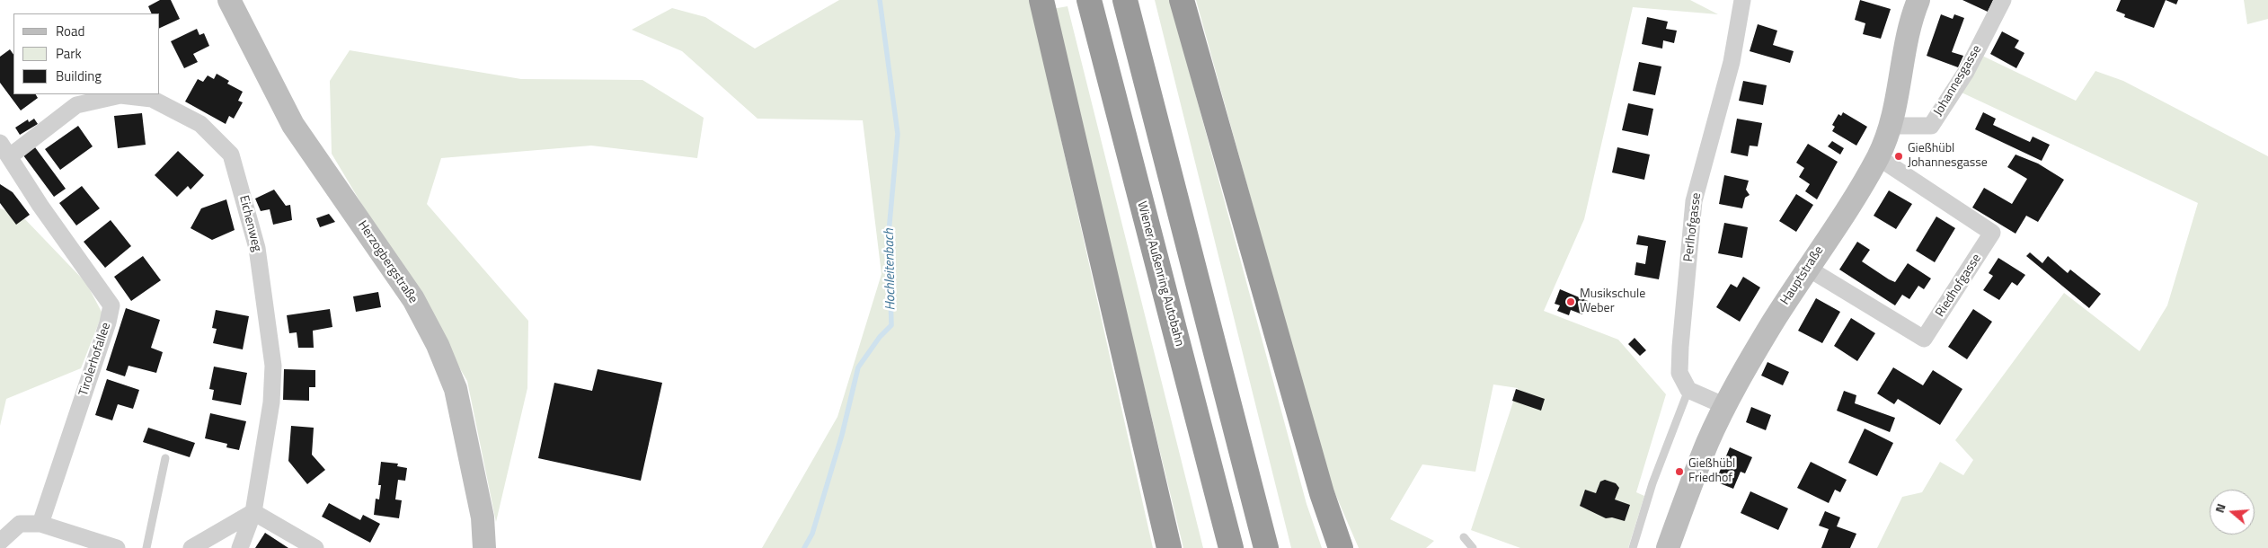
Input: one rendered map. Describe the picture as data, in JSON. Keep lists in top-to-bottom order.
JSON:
{
  "streets": {
    "highway": ["Wiener Außenring Autobahn"],
    "main road": ["Herzogbergstraße", "Hauptstraße"],
    "street": [
      "Johannesgasse",
      "Eichenweg",
      "Perlhofgasse",
      "Riedhofgasse",
      "Tirolerhofallee"
    ]
  },
  "crossings": [
    ["Johannesgasse", "Hauptstraße"],
    ["Eichenweg", "Tirolerhofallee"],
    ["Hauptstraße", "Riedhofgasse"]
  ],
  "water": ["Hochleitenbach"],
  "places": ["Gießhübl Johannesgasse", "Musikschule Weber", "Gießhübl Friedhof"],
  "legend": ["Road", "Park", "Building"],
  "north": "left"
}
